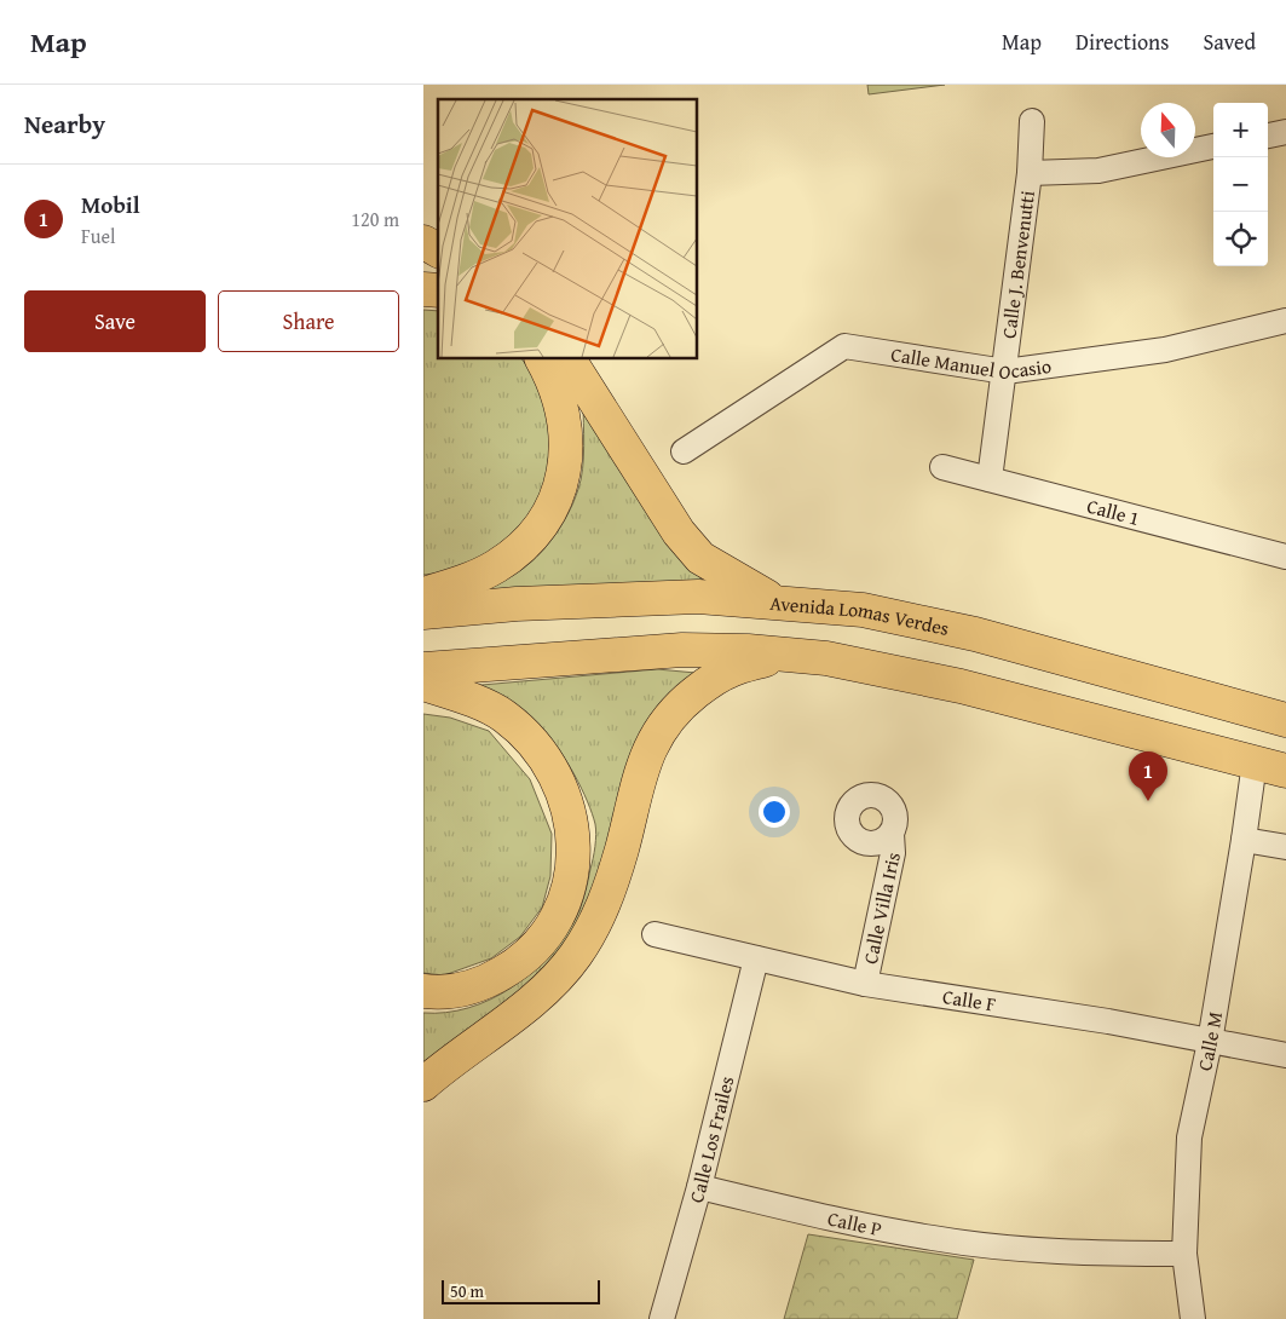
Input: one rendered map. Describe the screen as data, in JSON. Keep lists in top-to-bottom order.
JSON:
{
  "streets": {
    "main road": ["Avenida Lomas Verdes"],
    "street": [
      "Calle J. Benvenutti",
      "Calle Manuel Ocasio",
      "Calle 1",
      "Calle Villa Iris",
      "Calle F",
      "Calle M",
      "Calle Los Frailes",
      "Calle P"
    ]
  },
  "crossings": [
    ["Calle J. Benvenutti", "Calle Manuel Ocasio"],
    ["Calle J. Benvenutti", "Calle 1"],
    ["Calle Villa Iris", "Calle F"],
    ["Calle F", "Calle M"],
    ["Calle F", "Calle Los Frailes"],
    ["Calle M", "Calle P"],
    ["Calle Los Frailes", "Calle P"]
  ],
  "scale_bar": "50 m",
  "north": "top",
  "page": {
    "header": "Map",
    "nav": ["Map", "Directions", "Saved"],
    "heading": "Nearby",
    "map_buttons": ["+", "−"],
    "list": [
      {
        "mark": "1",
        "name": "Mobil",
        "note": "Fuel",
        "value": "120 m"
      }
    ],
    "buttons": ["Save", "Share"],
    "pins": "1",
    "scale": "50 m"
  }
}
